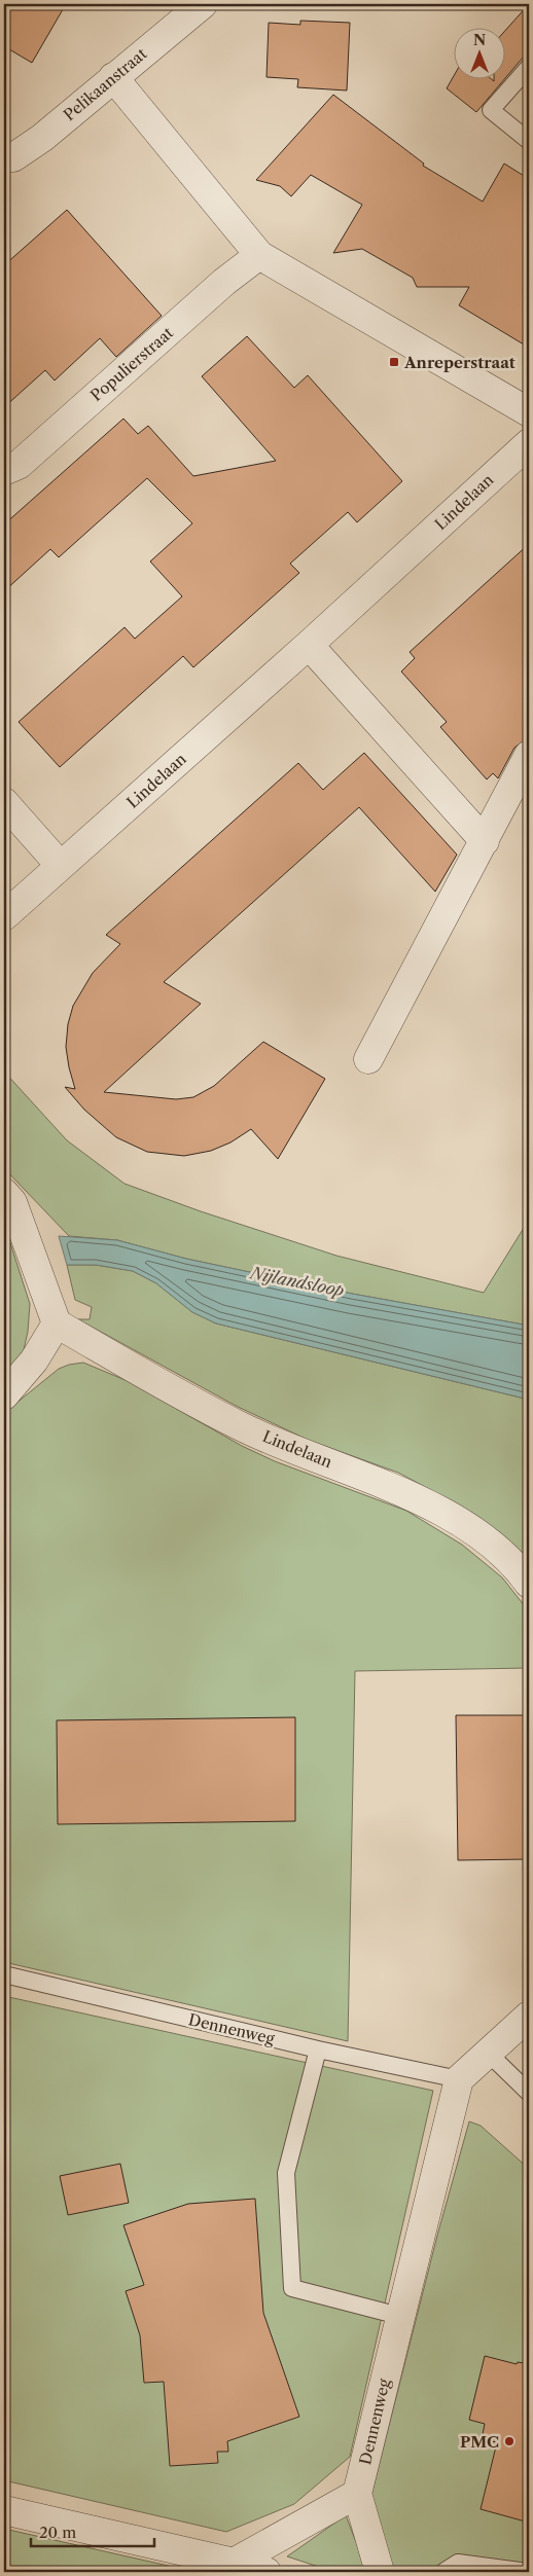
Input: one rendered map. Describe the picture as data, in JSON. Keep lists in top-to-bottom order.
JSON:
{
  "streets": {
    "street": [
      "Pelikaanstraat",
      "Populierstraat",
      "Lindelaan",
      "Dennenweg"
    ]
  },
  "water": ["Nijlandsloop"],
  "places": {
    "transit": ["Anreperstraat"],
    "other": ["PMC"]
  },
  "scale_bar": "20 m",
  "north": "top"
}
